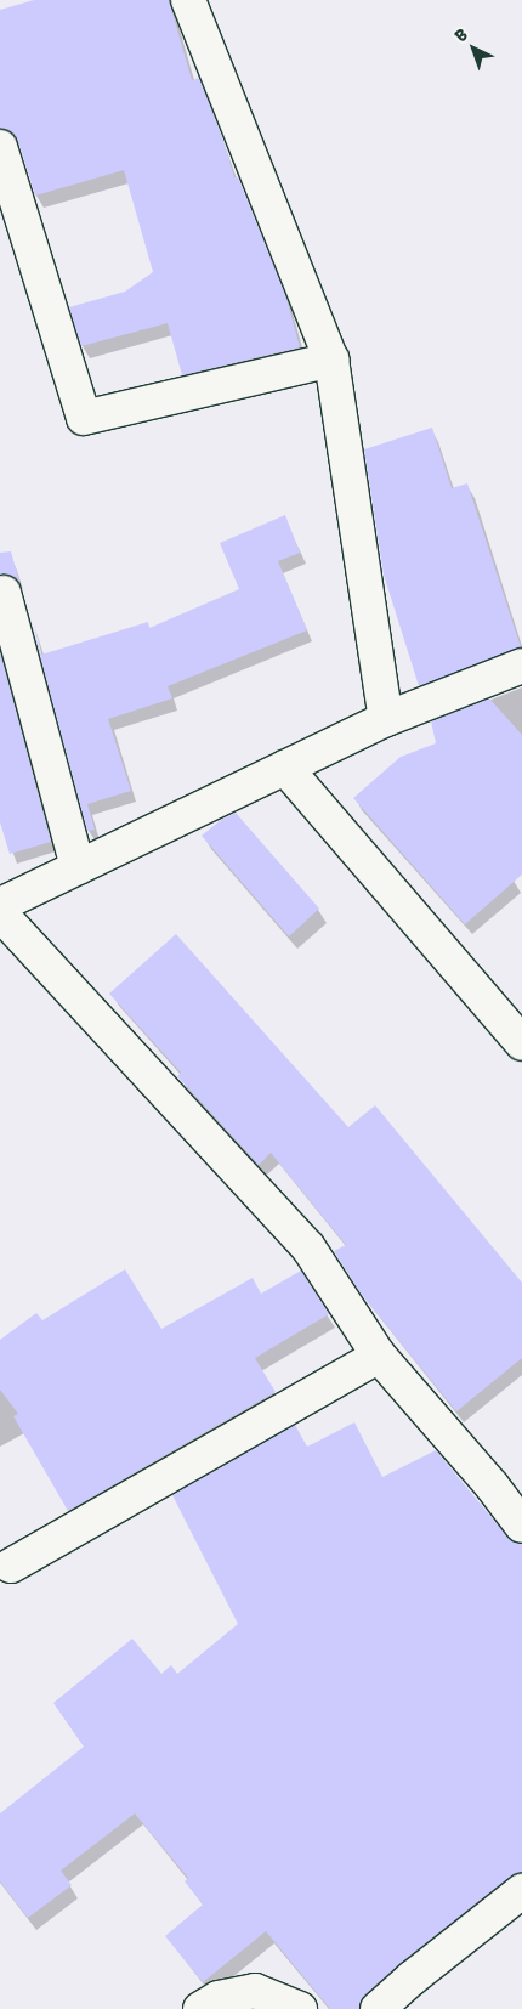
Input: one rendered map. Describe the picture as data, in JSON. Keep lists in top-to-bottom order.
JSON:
{
  "north": "top left"
}
